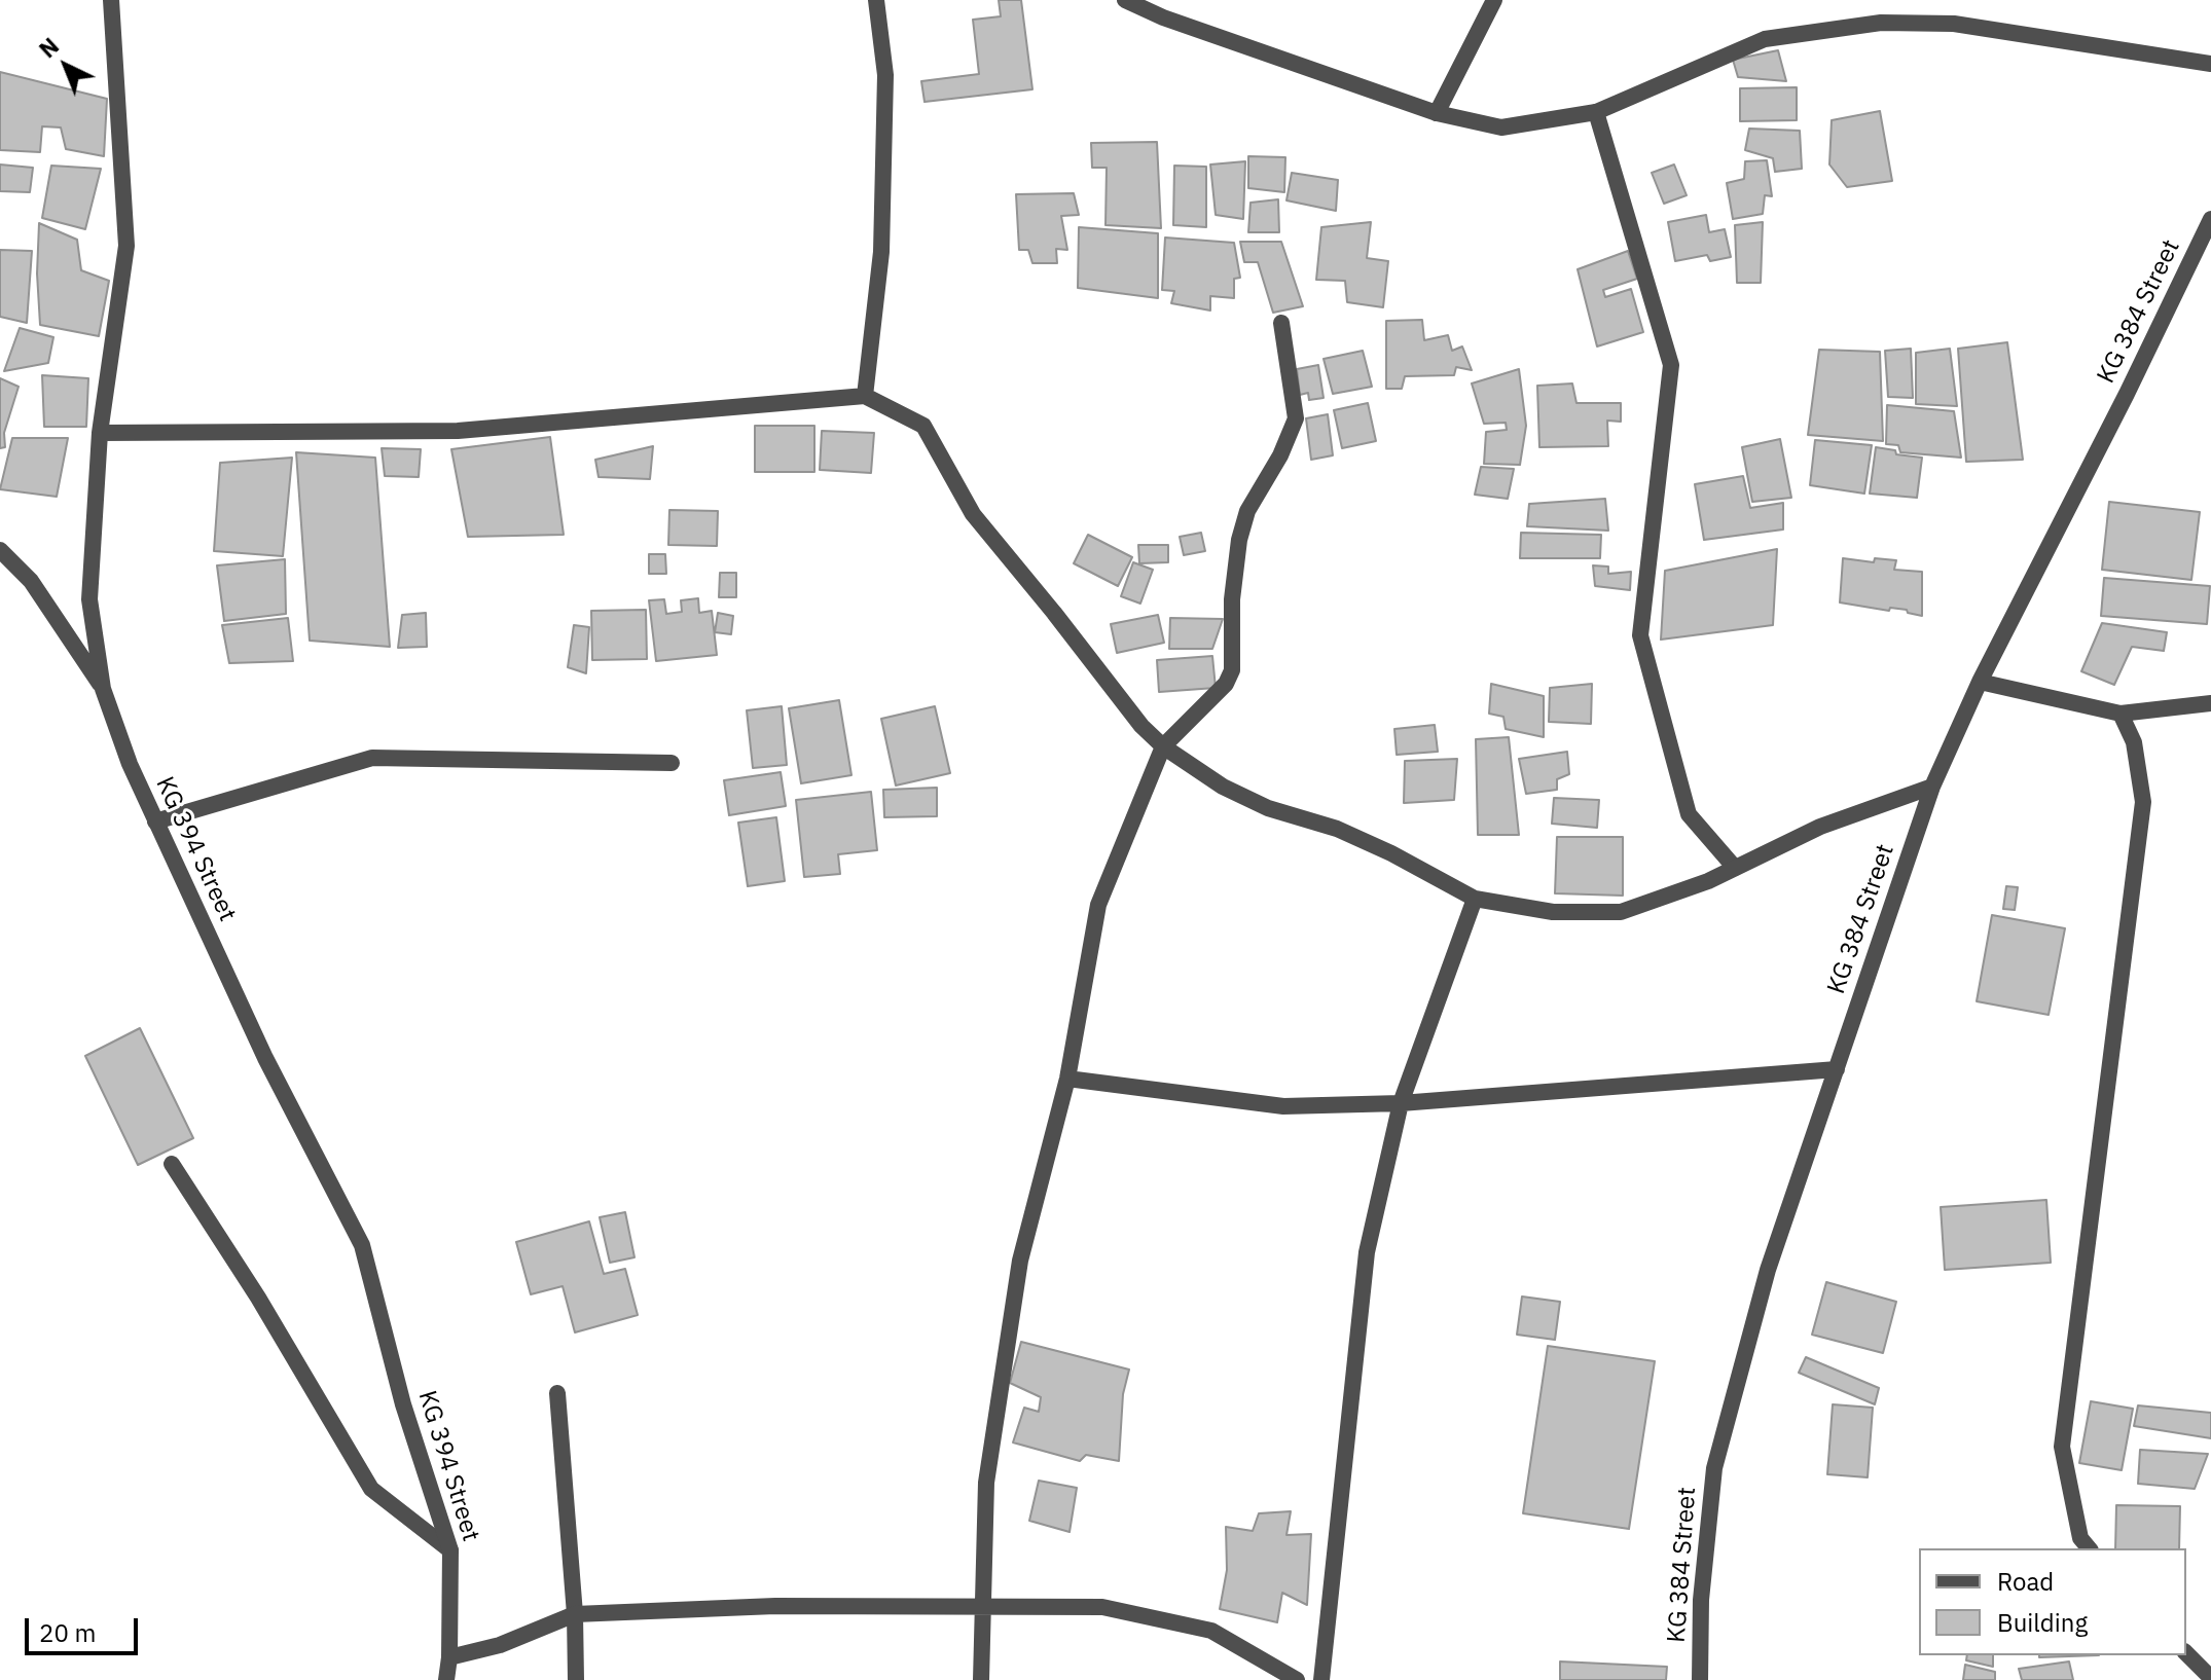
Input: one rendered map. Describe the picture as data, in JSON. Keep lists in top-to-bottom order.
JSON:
{
  "streets": {
    "street": ["KG 384 Street", "KG 394 Street"]
  },
  "legend": ["Road", "Building"],
  "scale_bar": "20 m",
  "north": "top left"
}
